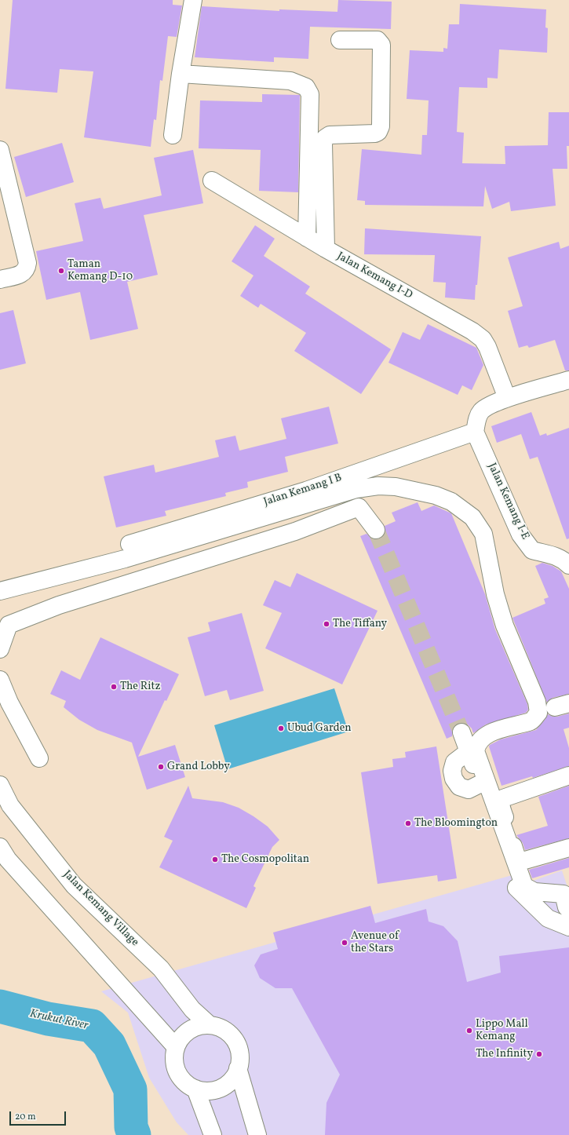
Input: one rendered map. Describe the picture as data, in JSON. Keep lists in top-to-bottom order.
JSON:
{
  "streets": {
    "street": [
      "Jalan Kemang I-D",
      "Jalan Kemang I B",
      "Jalan Kemang I-E",
      "Jalan Kemang Village"
    ]
  },
  "crossings": [
    ["Jalan Kemang I B", "Jalan Kemang I-E"]
  ],
  "water": ["Krukut River"],
  "places": [
    "Taman Kemang D-10",
    "The Tiffany",
    "The Ritz",
    "Ubud Garden",
    "Grand Lobby",
    "The Bloomington",
    "The Cosmopolitan",
    "Avenue of the Stars",
    "Lippo Mall Kemang",
    "The Infinity"
  ],
  "scale_bar": "20 m"
}
